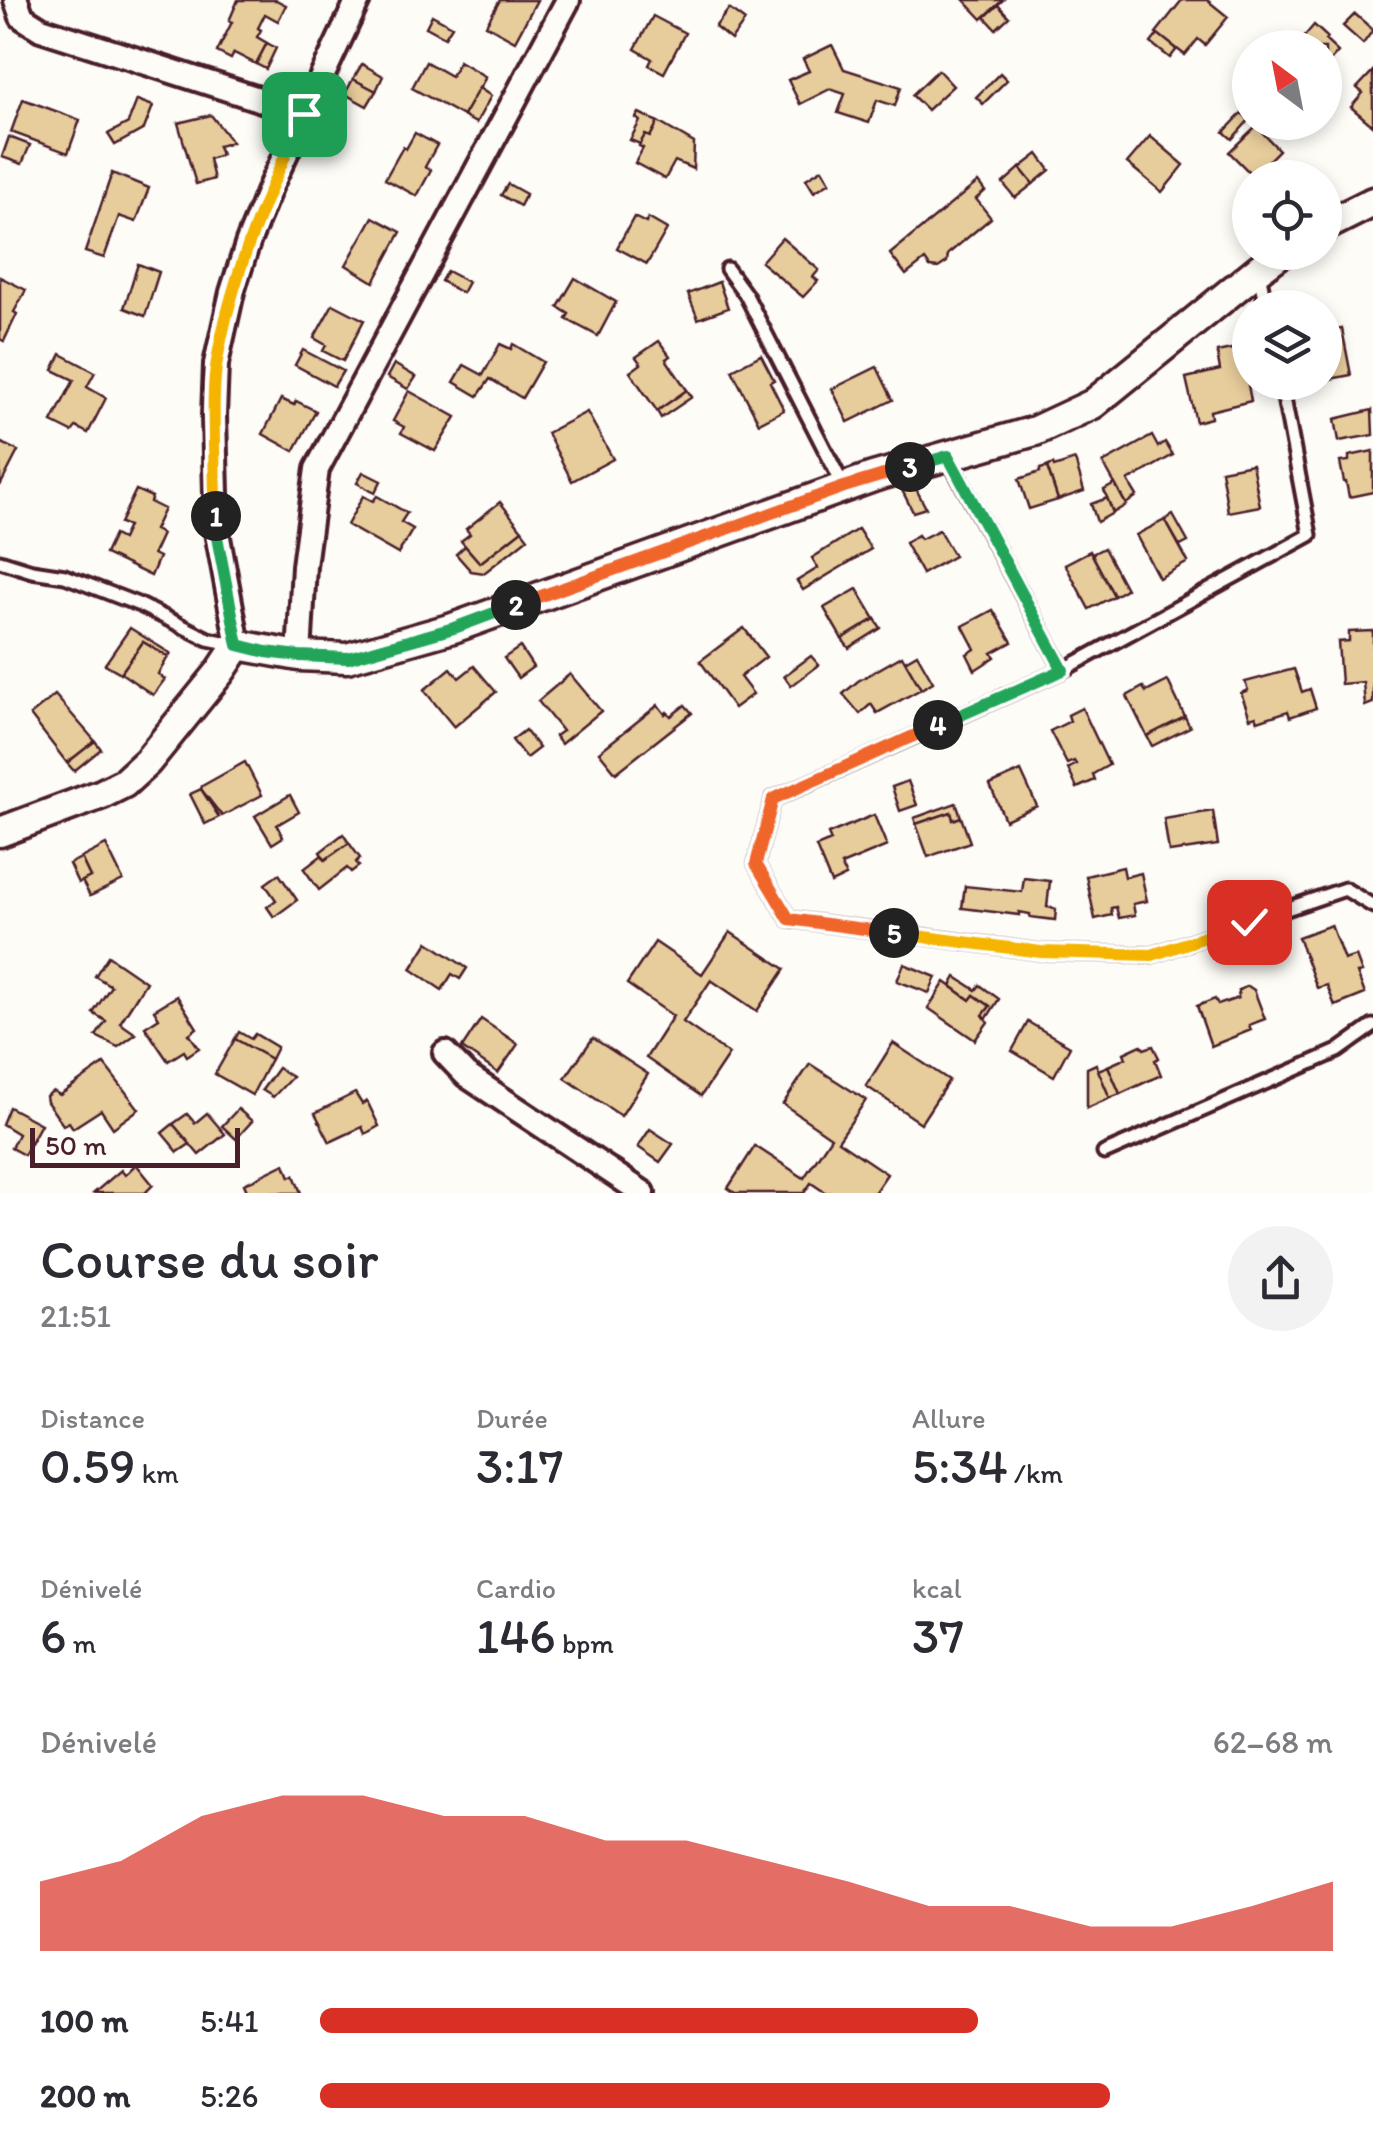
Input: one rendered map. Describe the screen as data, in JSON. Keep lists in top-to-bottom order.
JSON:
{
  "scale_bar": "50 m",
  "north": "top left",
  "page": {
    "pins": [
      "3",
      "1",
      "2",
      "4",
      "5"
    ],
    "scale": "50 m",
    "heading": ["Course du soir", "21:51"],
    "stats": [
      ["Distance", "0.59 km"],
      ["Durée", "3:17"],
      ["Allure", "5:34 /km"],
      ["Dénivelé", "6 m"],
      ["Cardio", "146 bpm"],
      ["kcal", "37"]
    ],
    "chart": ["Dénivelé", "62–68 m"],
    "list": [
      {
        "name": "100 m",
        "note": "5:41"
      },
      {
        "name": "200 m",
        "note": "5:26"
      }
    ]
  }
}
